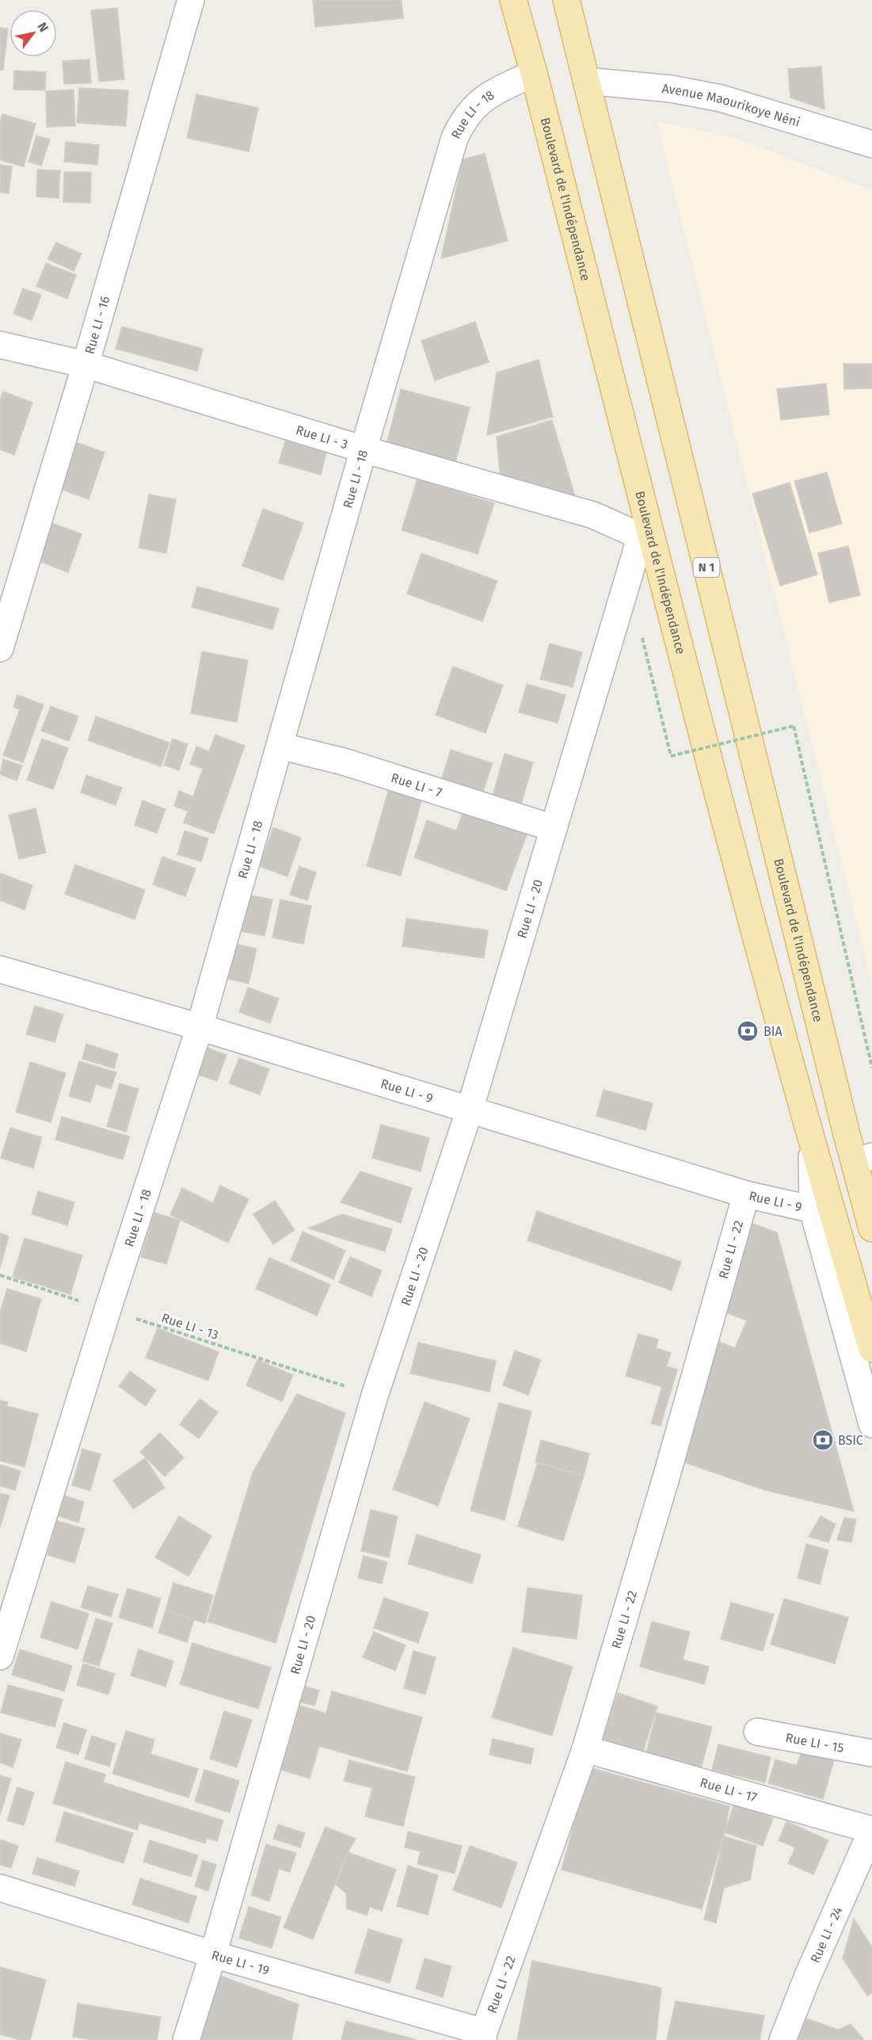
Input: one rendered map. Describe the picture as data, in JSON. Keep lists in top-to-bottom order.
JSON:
{
  "streets": {
    "main road": ["Boulevard de l'Indépendance", "N 1"],
    "street": [
      "Avenue Maourikoye Néni",
      "Rue LI - 18",
      "Rue LI - 16",
      "Rue LI - 3",
      "Rue LI - 7",
      "Rue LI - 20",
      "Rue LI - 9",
      "Rue LI - 22",
      "Rue LI - 15",
      "Rue LI - 17",
      "Rue LI - 24",
      "Rue LI - 19"
    ],
    "path": ["Rue LI - 13"]
  },
  "crossings": [
    ["Avenue Maourikoye Néni", "Boulevard de l'Indépendance"],
    ["Rue LI - 18", "Boulevard de l'Indépendance"],
    ["Rue LI - 18", "Rue LI - 3"],
    ["Rue LI - 18", "Rue LI - 7"],
    ["Rue LI - 18", "Rue LI - 9"],
    ["Rue LI - 18", "Rue LI - 13"],
    ["Boulevard de l'Indépendance", "Rue LI - 9"],
    ["Rue LI - 16", "Rue LI - 3"],
    ["Rue LI - 3", "Rue LI - 20"],
    ["Rue LI - 7", "Rue LI - 20"],
    ["Rue LI - 20", "Rue LI - 9"],
    ["Rue LI - 20", "Rue LI - 13"],
    ["Rue LI - 20", "Rue LI - 19"],
    ["Rue LI - 9", "Rue LI - 22"],
    ["Rue LI - 22", "Rue LI - 17"],
    ["Rue LI - 22", "Rue LI - 19"],
    ["Rue LI - 17", "Rue LI - 24"]
  ],
  "places": {
    "bank": ["BIA", "BSIC"]
  },
  "north": "top right"
}
